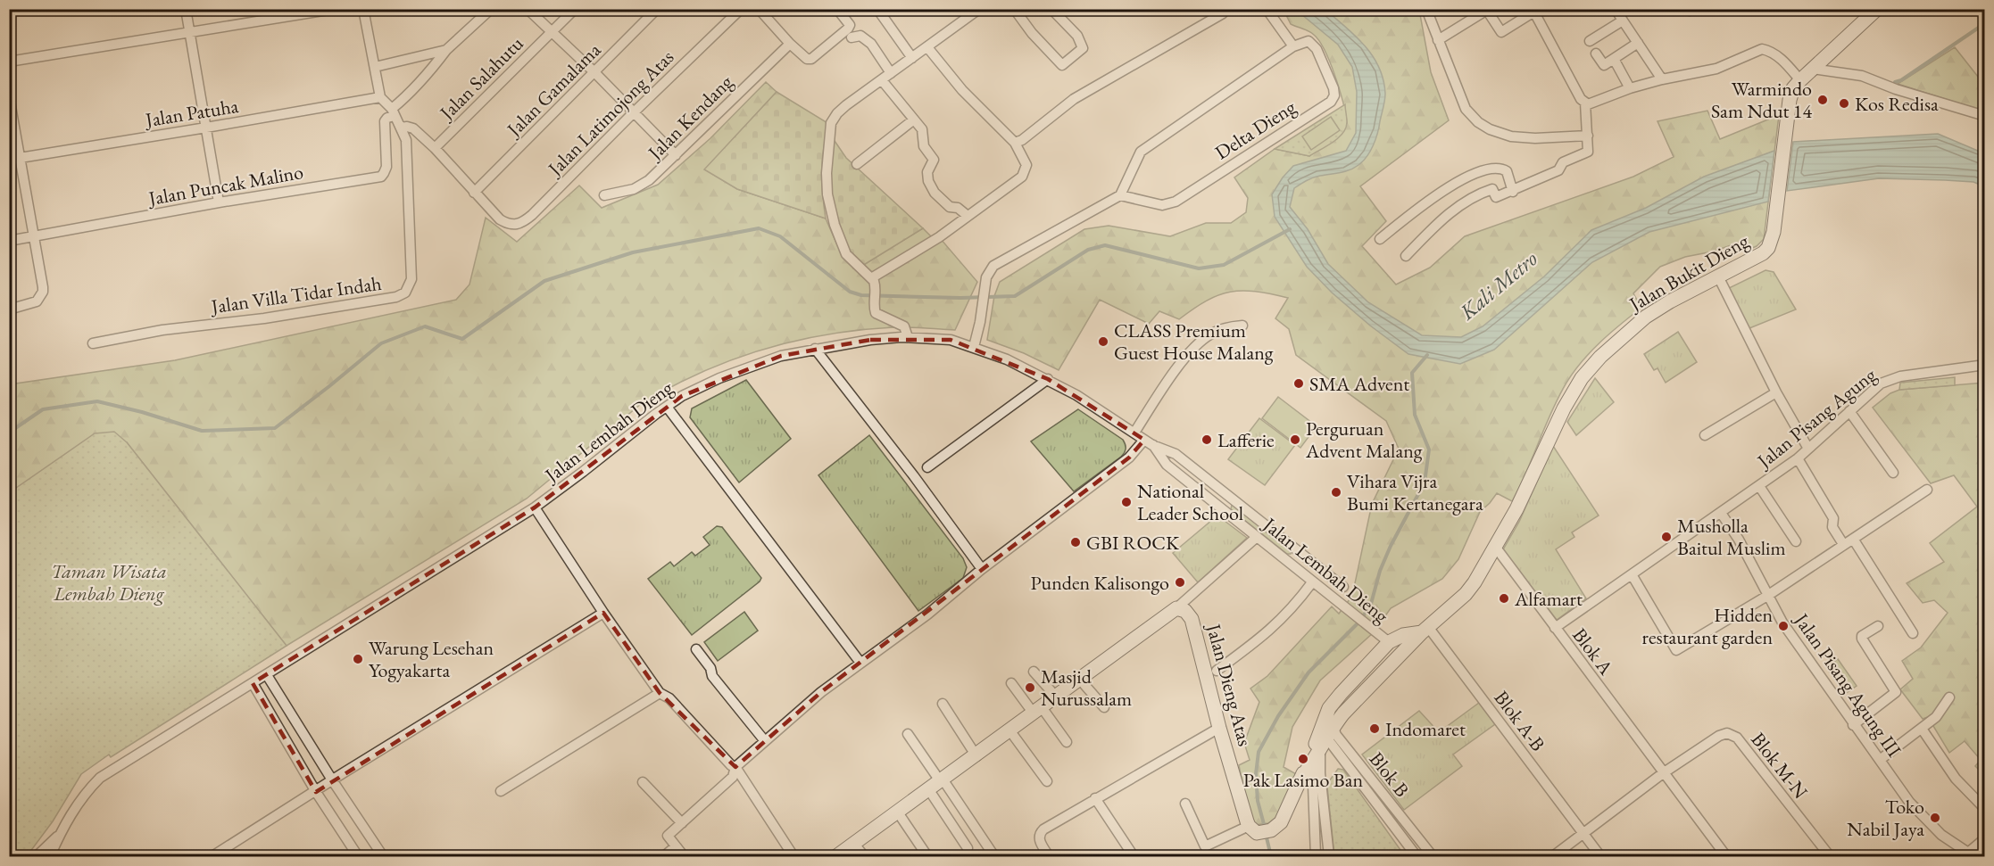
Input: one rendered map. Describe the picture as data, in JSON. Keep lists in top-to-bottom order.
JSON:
{
  "streets": {
    "street": [
      "Jalan Salahutu",
      "Jalan Gamalama",
      "Jalan Patuha",
      "Jalan Latimojong Atas",
      "Jalan Kendang",
      "Delta Dieng",
      "Jalan Puncak Malino",
      "Jalan Bukit Dieng",
      "Jalan Villa Tidar Indah",
      "Jalan Pisang Agung",
      "Jalan Lembah Dieng",
      "Blok A",
      "Jalan Dieng Atas",
      "Jalan Pisang Agung III",
      "Blok A-B",
      "Blok M-N",
      "Blok B"
    ]
  },
  "crossings": [
    ["Jalan Gamalama", "Jalan Latimojong Atas"],
    ["Jalan Patuha", "Jalan Villa Tidar Indah"],
    ["Jalan Puncak Malino", "Jalan Villa Tidar Indah"],
    ["Jalan Bukit Dieng", "Jalan Lembah Dieng"],
    ["Jalan Bukit Dieng", "Blok A"],
    ["Jalan Bukit Dieng", "Jalan Dieng Atas"],
    ["Jalan Bukit Dieng", "Blok A-B"],
    ["Jalan Bukit Dieng", "Blok B"],
    ["Jalan Pisang Agung", "Blok A"],
    ["Jalan Pisang Agung", "Jalan Pisang Agung III"],
    ["Blok A", "Blok M-N"]
  ],
  "water": ["Kali Metro"],
  "parks": ["Taman Wisata Lembah Dieng"],
  "places": [
    "Warmindo Sam Ndut 14",
    "Kos Redisa",
    "CLASS Premium Guest House Malang",
    "SMA Advent",
    "Lafferie",
    "Perguruan Advent Malang",
    "Vihara Vijra Bumi Kertanegara",
    "National Leader School",
    "Musholla Baitul Muslim",
    "GBI ROCK",
    "Punden Kalisongo",
    "Alfamart",
    "Hidden restaurant garden",
    "Warung Lesehan Yogyakarta",
    "Masjid Nurussalam",
    "Indomaret",
    "Pak Lasimo Ban",
    "Toko Nabil Jaya"
  ]
}
